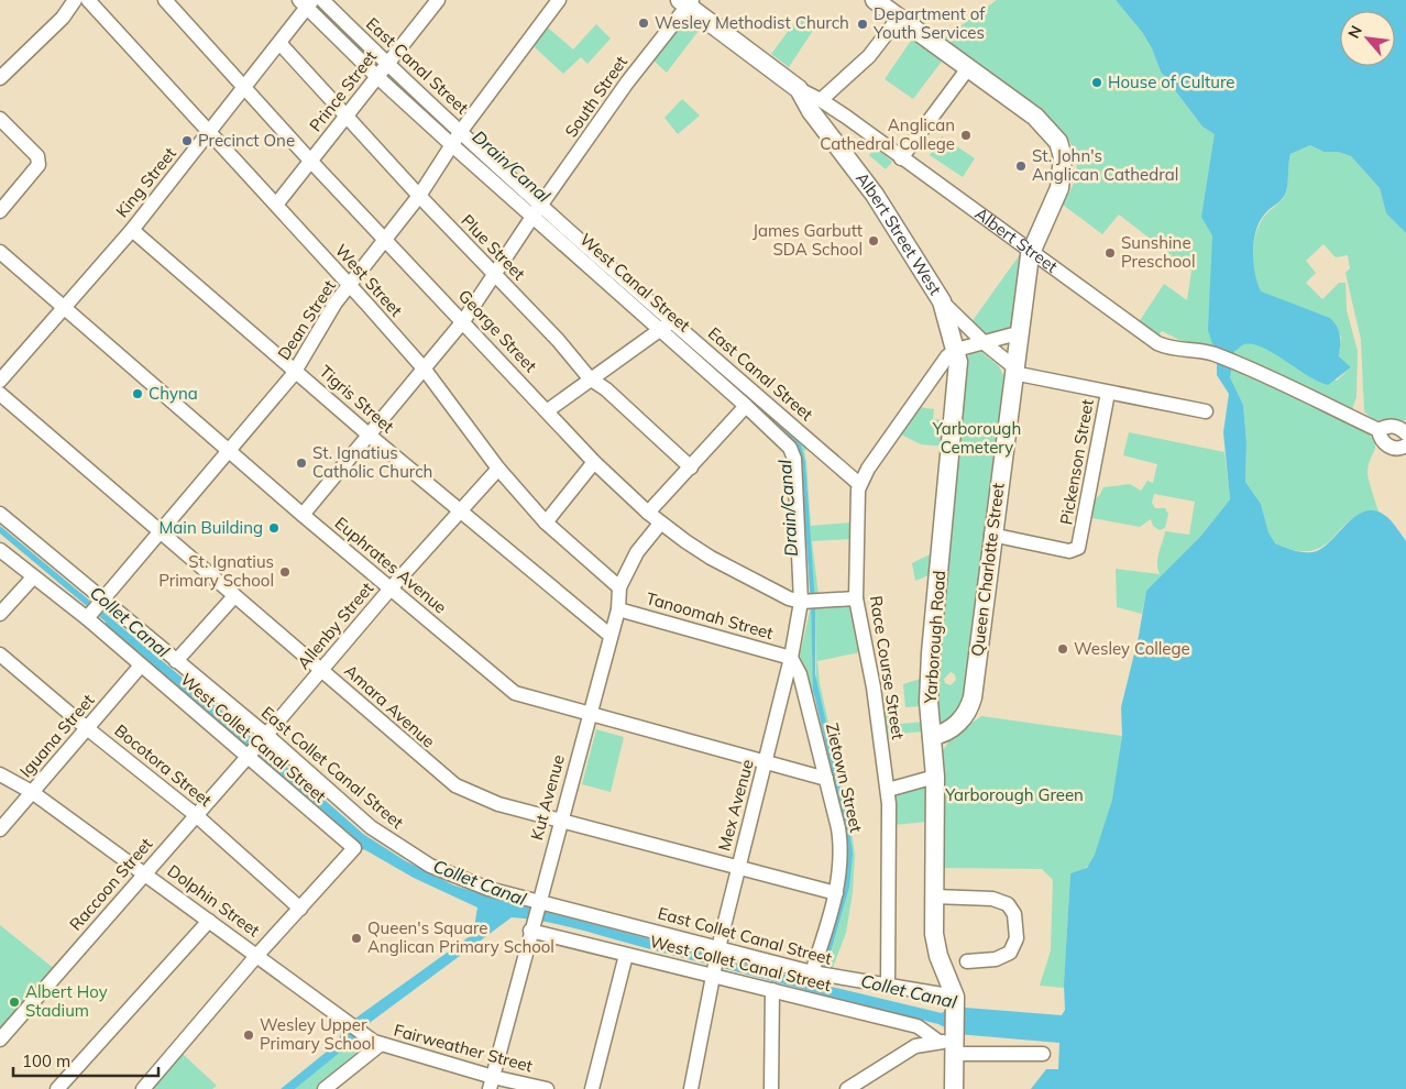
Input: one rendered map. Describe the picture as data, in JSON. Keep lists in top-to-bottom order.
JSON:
{
  "streets": {
    "main road": [
      "Albert Street West",
      "Albert Street",
      "Queen Charlotte Street",
      "Yarborough Road"
    ],
    "street": [
      "East Canal Street",
      "Prince Street",
      "South Street",
      "King Street",
      "Plue Street",
      "West Street",
      "West Canal Street",
      "Dean Street",
      "George Street",
      "Tigris Street",
      "Pickenson Street",
      "Euphrates Avenue",
      "Tanoomah Street",
      "Allenby Street",
      "Race Course Street",
      "Amara Avenue",
      "Iguana Street",
      "West Collet Canal Street",
      "Bocotora Street",
      "East Collet Canal Street",
      "Zietown Street",
      "Kut Avenue",
      "Mex Avenue",
      "Raccoon Street",
      "Dolphin Street",
      "Fairweather Street"
    ]
  },
  "crossings": [
    ["East Canal Street", "South Street"],
    ["East Canal Street", "West Canal Street"],
    ["East Canal Street", "Dean Street"],
    ["East Canal Street", "Race Course Street"],
    ["Prince Street", "Plue Street"],
    ["Prince Street", "West Street"],
    ["Prince Street", "George Street"],
    ["South Street", "Albert Street"],
    ["South Street", "Plue Street"],
    ["South Street", "West Street"],
    ["South Street", "George Street"],
    ["South Street", "Tigris Street"],
    ["South Street", "Euphrates Avenue"],
    ["King Street", "Plue Street"],
    ["King Street", "West Street"],
    ["King Street", "George Street"],
    ["King Street", "Tigris Street"],
    ["King Street", "Euphrates Avenue"],
    ["Albert Street West", "Albert Street"],
    ["Albert Street West", "Pickenson Street"],
    ["Albert Street West", "Queen Charlotte Street"],
    ["Albert Street West", "Yarborough Road"],
    ["Albert Street", "Queen Charlotte Street"],
    ["Plue Street", "Dean Street"],
    ["West Street", "Dean Street"],
    ["West Street", "Allenby Street"],
    ["West Street", "Kut Avenue"],
    ["West Canal Street", "George Street"],
    ["West Canal Street", "Tanoomah Street"],
    ["West Canal Street", "Zietown Street"],
    ["West Canal Street", "Mex Avenue"],
    ["Dean Street", "George Street"],
    ["Dean Street", "Tigris Street"],
    ["Dean Street", "Euphrates Avenue"],
    ["Dean Street", "Amara Avenue"],
    ["Dean Street", "West Collet Canal Street"],
    ["Dean Street", "East Collet Canal Street"],
    ["George Street", "Race Course Street"],
    ["George Street", "Kut Avenue"],
    ["Tigris Street", "Allenby Street"],
    ["Tigris Street", "Kut Avenue"],
    ["Pickenson Street", "Queen Charlotte Street"],
    ["Euphrates Avenue", "Allenby Street"],
    ["Euphrates Avenue", "Zietown Street"],
    ["Euphrates Avenue", "Kut Avenue"],
    ["Euphrates Avenue", "Mex Avenue"],
    ["Queen Charlotte Street", "Yarborough Road"],
    ["Tanoomah Street", "Zietown Street"],
    ["Tanoomah Street", "Kut Avenue"],
    ["Tanoomah Street", "Mex Avenue"],
    ["Allenby Street", "Amara Avenue"],
    ["Allenby Street", "West Collet Canal Street"],
    ["Allenby Street", "East Collet Canal Street"],
    ["Allenby Street", "Raccoon Street"],
    ["Yarborough Road", "East Collet Canal Street"],
    ["Race Course Street", "East Collet Canal Street"],
    ["Amara Avenue", "Zietown Street"],
    ["Amara Avenue", "Kut Avenue"],
    ["Amara Avenue", "Mex Avenue"],
    ["Iguana Street", "West Collet Canal Street"],
    ["Iguana Street", "Bocotora Street"],
    ["Iguana Street", "Dolphin Street"],
    ["West Collet Canal Street", "Bocotora Street"],
    ["West Collet Canal Street", "East Collet Canal Street"],
    ["West Collet Canal Street", "Kut Avenue"],
    ["West Collet Canal Street", "Mex Avenue"],
    ["West Collet Canal Street", "Raccoon Street"],
    ["Bocotora Street", "Raccoon Street"],
    ["East Collet Canal Street", "Zietown Street"],
    ["East Collet Canal Street", "Kut Avenue"],
    ["East Collet Canal Street", "Mex Avenue"],
    ["Zietown Street", "Mex Avenue"],
    ["Kut Avenue", "Fairweather Street"],
    ["Raccoon Street", "Dolphin Street"],
    ["Dolphin Street", "Fairweather Street"]
  ],
  "water": ["Drain/Canal", "Collet Canal"],
  "parks": ["Yarborough Cemetery", "Yarborough Green"],
  "places": [
    "Wesley Methodist Church",
    "Department of Youth Services",
    "House of Culture",
    "Anglican Cathedral College",
    "Precinct One",
    "St. John's Anglican Cathedral",
    "James Garbutt SDA School",
    "Sunshine Preschool",
    "Chyna",
    "St. Ignatius Catholic Church",
    "Main Building",
    "St. Ignatius Primary School",
    "Wesley College",
    "Queen's Square Anglican Primary School",
    "Albert Hoy Stadium",
    "Wesley Upper Primary School"
  ],
  "scale_bar": "100 m",
  "north": "top left"
}
